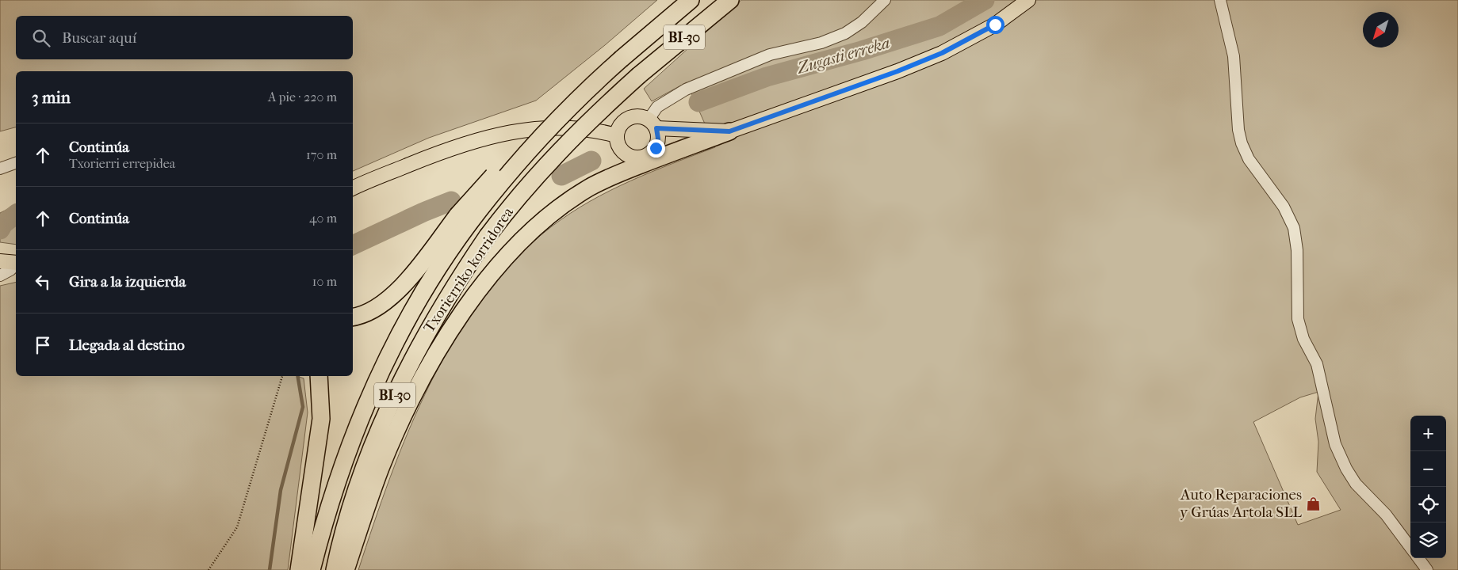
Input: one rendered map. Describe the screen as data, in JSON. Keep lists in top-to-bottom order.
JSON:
{
  "streets": {
    "highway": ["BI-30", "Txorierriko korridorea"]
  },
  "crossings": [
    ["BI-30", "Txorierriko korridorea"]
  ],
  "water": ["Zugasti erreka"],
  "places": {
    "shop": ["Auto Reparaciones y Grúas Artola SLL"]
  },
  "north": "bottom left",
  "page": {
    "search": "Buscar aquí",
    "heading": ["3 min", "A pie · 220 m"],
    "list": [
      ["Continúa", "Txorierri errepidea", "170 m"],
      ["Continúa", "40 m"],
      ["Gira a la izquierda", "10 m"],
      "Llegada al destino"
    ],
    "map_buttons": ["+", "−"]
  }
}
